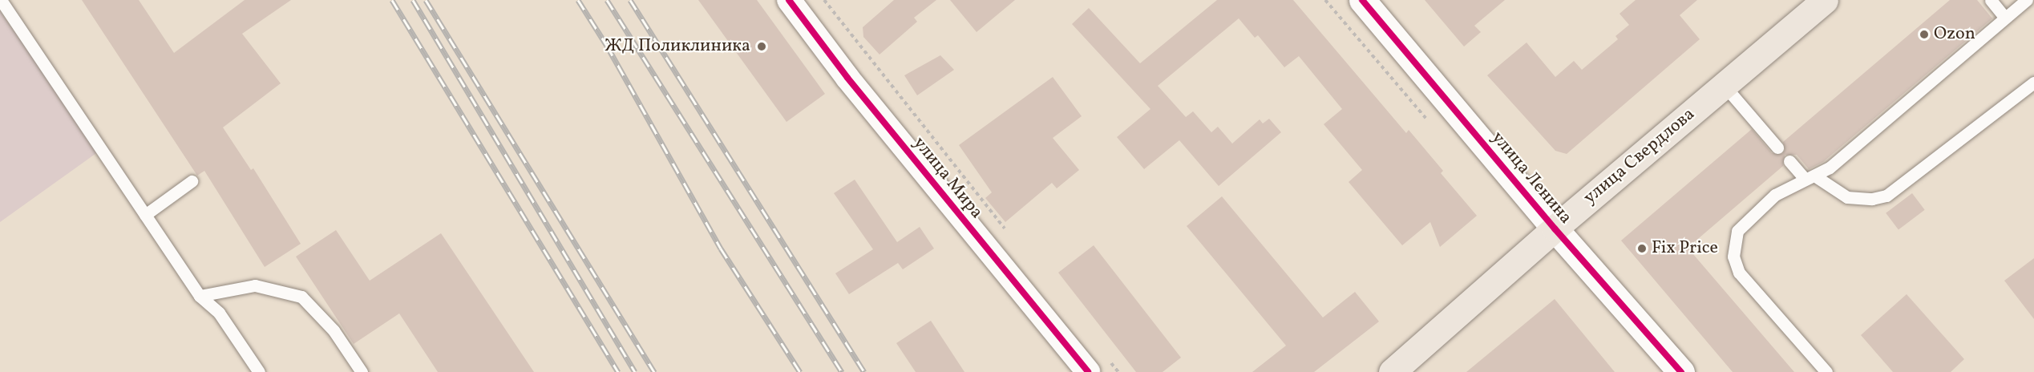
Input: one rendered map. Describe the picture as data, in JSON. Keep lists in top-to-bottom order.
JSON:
{
  "streets": {
    "main road": ["улица Свердлова"],
    "street": ["улица Мира", "улица Ленина"]
  },
  "crossings": [
    ["улица Свердлова", "улица Ленина"]
  ],
  "places": ["Ozon", "ЖД Поликлиника", "Fix Price"]
}
